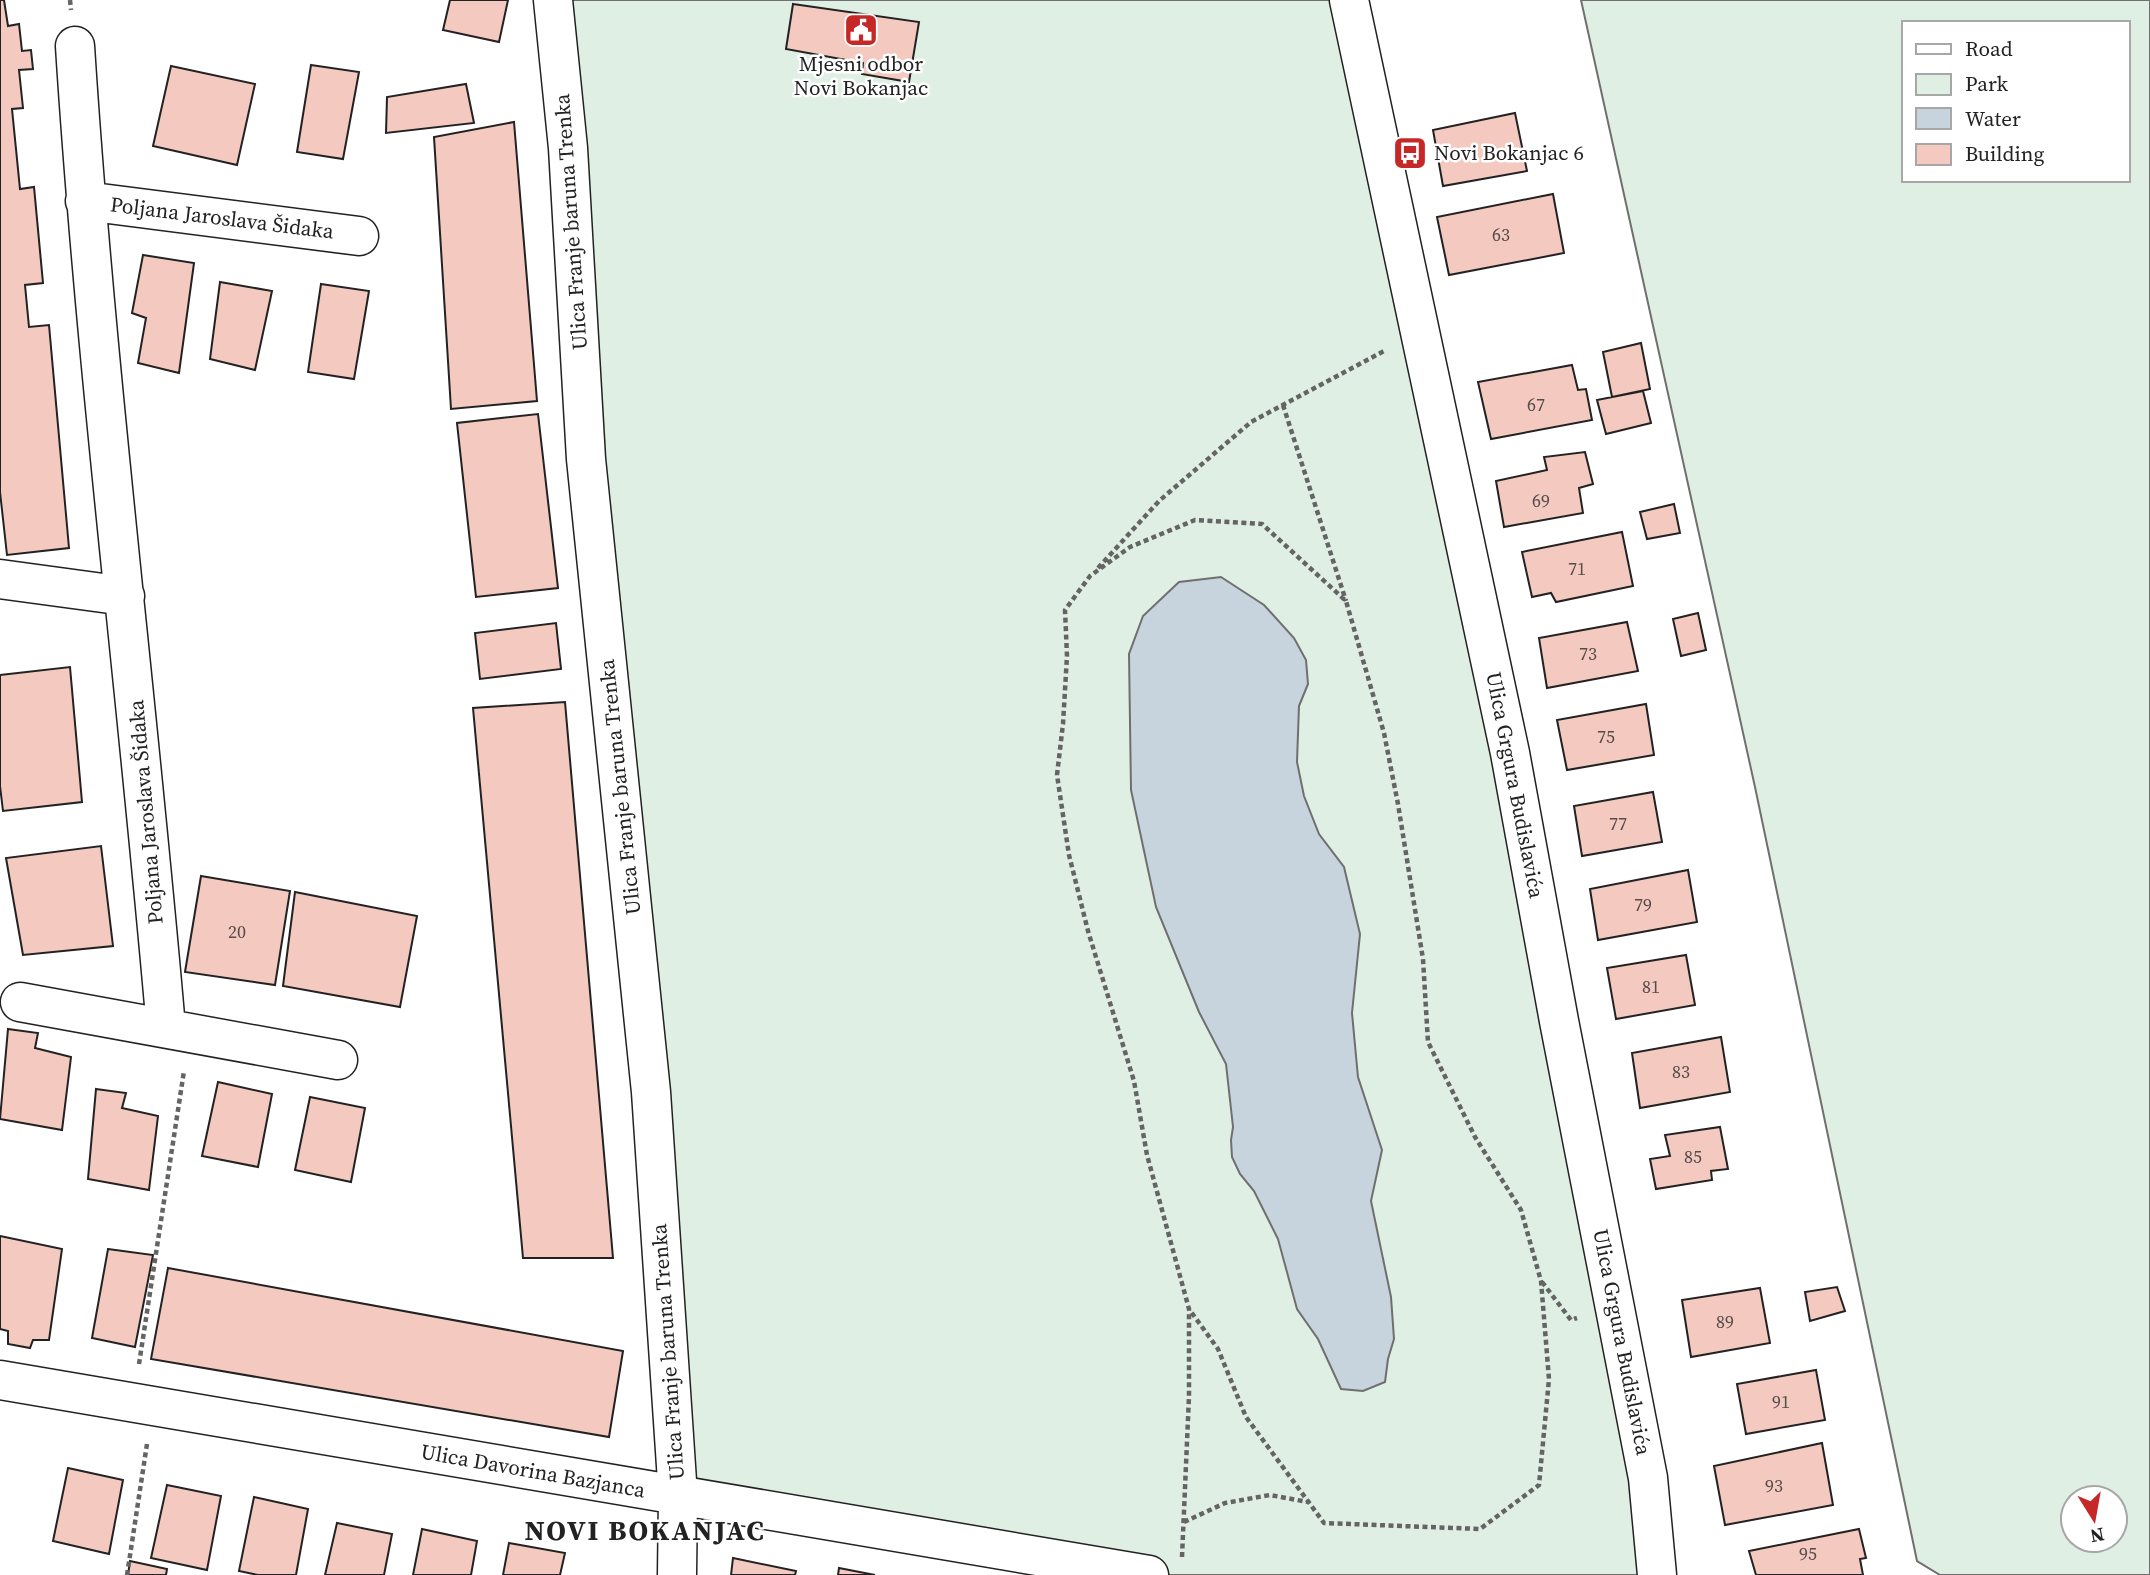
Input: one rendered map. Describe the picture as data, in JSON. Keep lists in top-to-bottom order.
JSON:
{
  "streets": {
    "street": [
      "Poljana Jaroslava Šidaka",
      "Ulica Franje baruna Trenka",
      "Ulica Grgura Budislavića",
      "Ulica Davorina Bazjanca"
    ]
  },
  "crossings": [
    ["Ulica Franje baruna Trenka", "Ulica Davorina Bazjanca"]
  ],
  "districts": ["NOVI BOKANJAC"],
  "places": {
    "public building": ["Mjesni odbor Novi Bokanjac"],
    "bus stop": ["Novi Bokanjac 6"]
  },
  "house_numbers": [
    "63",
    "67",
    "69",
    "71",
    "73",
    "75",
    "77",
    "79",
    "20",
    "81",
    "83",
    "85",
    "89",
    "91",
    "93",
    "95"
  ],
  "legend": [
    "Road",
    "Park",
    "Water",
    "Building"
  ],
  "north": "bottom"
}
